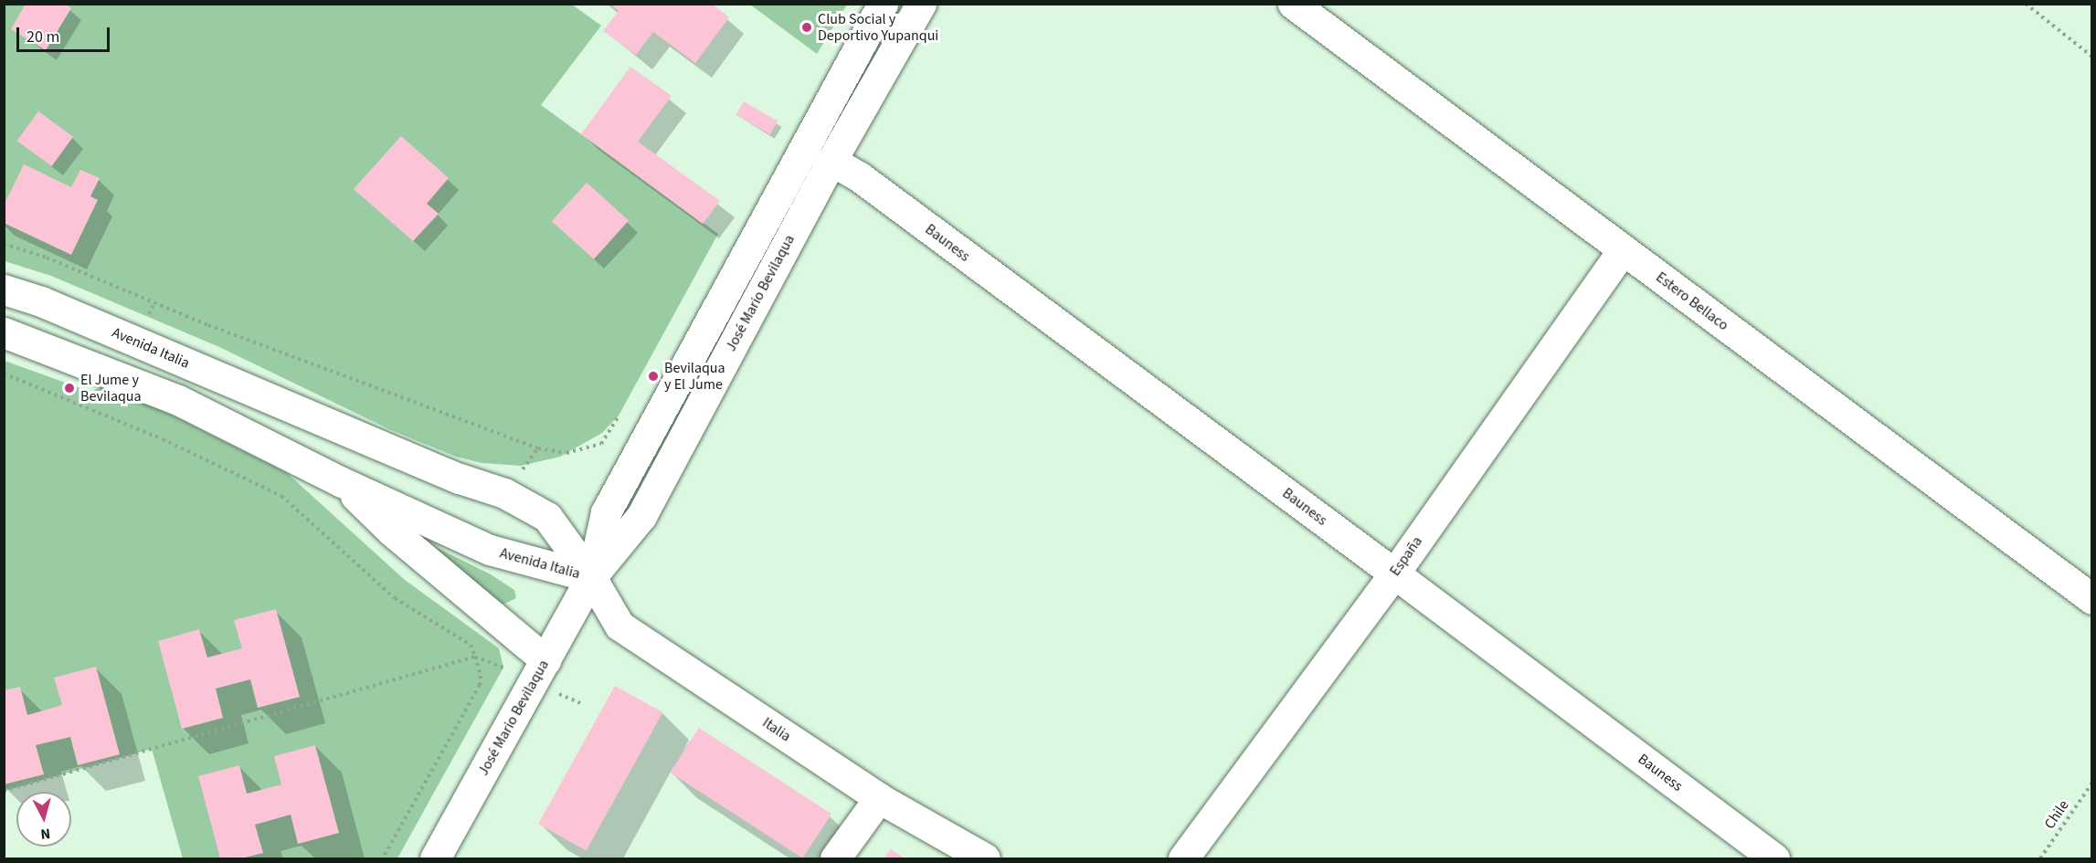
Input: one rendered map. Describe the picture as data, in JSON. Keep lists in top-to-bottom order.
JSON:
{
  "streets": {
    "street": [
      "Bauness",
      "José Mario Bevilaqua",
      "Estero Bellaco",
      "Avenida Italia",
      "España",
      "Italia"
    ],
    "path": ["Chile"]
  },
  "crossings": [
    ["Bauness", "José Mario Bevilaqua"],
    ["Bauness", "España"],
    ["José Mario Bevilaqua", "Avenida Italia"],
    ["José Mario Bevilaqua", "Italia"],
    ["Estero Bellaco", "España"],
    ["Avenida Italia", "Italia"]
  ],
  "places": ["Club Social y Deportivo Yupanqui", "Bevilaqua y El Jume", "El Jume y Bevilaqua"],
  "scale_bar": "20 m",
  "north": "bottom"
}
